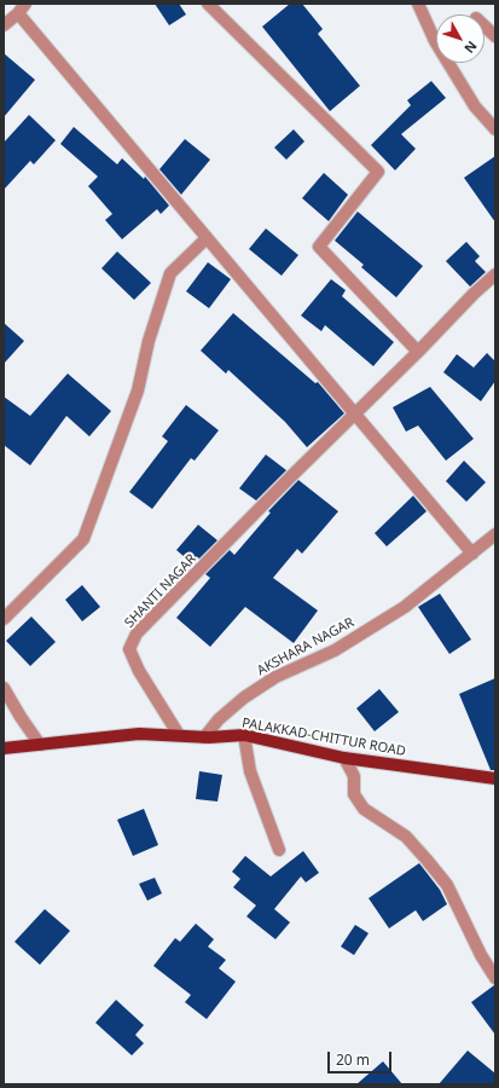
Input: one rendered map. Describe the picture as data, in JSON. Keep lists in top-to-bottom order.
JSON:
{
  "streets": {
    "main road": ["PALAKKAD-CHITTUR ROAD"],
    "street": ["SHANTI NAGAR", "AKSHARA NAGAR"]
  },
  "crossings": [
    ["SHANTI NAGAR", "PALAKKAD-CHITTUR ROAD"],
    ["AKSHARA NAGAR", "PALAKKAD-CHITTUR ROAD"]
  ],
  "scale_bar": "20 m",
  "north": "bottom right"
}
